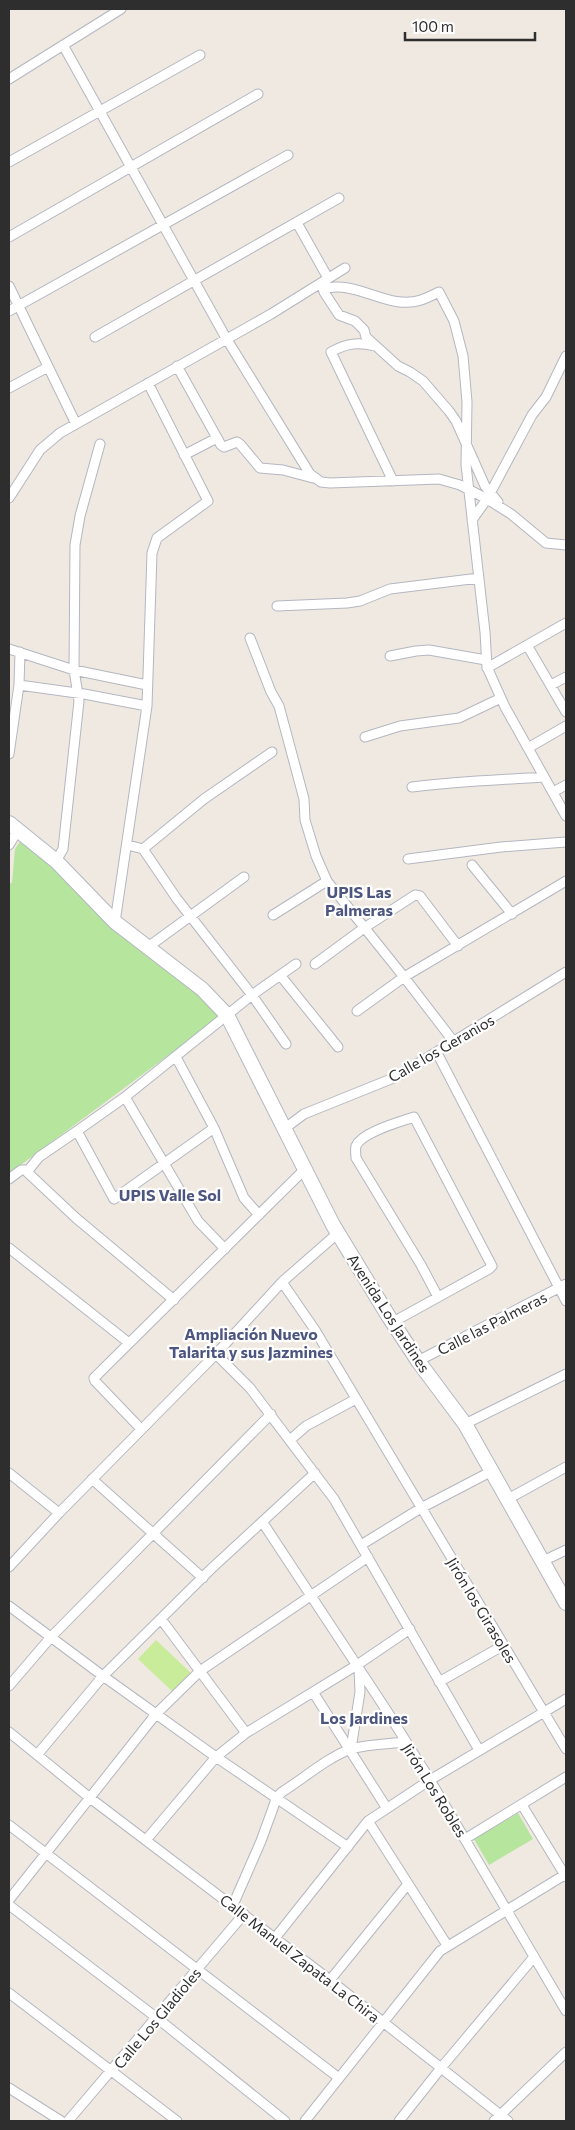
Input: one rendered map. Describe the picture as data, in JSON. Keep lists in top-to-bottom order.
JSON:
{
  "streets": {
    "street": [
      "Calle los Geranios",
      "Avenida Los Jardines",
      "Calle las Palmeras",
      "Jirón los Girasoles",
      "Jirón Los Robles",
      "Calle Manuel Zapata La Chira",
      "Calle Los Gladioles"
    ]
  },
  "crossings": [
    ["Calle los Geranios", "Avenida Los Jardines"],
    ["Avenida Los Jardines", "Calle las Palmeras"],
    ["Calle Manuel Zapata La Chira", "Calle Los Gladioles"]
  ],
  "districts": [
    "UPIS Las Palmeras",
    "UPIS Valle Sol",
    "Ampliación Nuevo Talarita y sus Jazmines",
    "Los Jardines"
  ],
  "scale_bar": "100 m"
}
